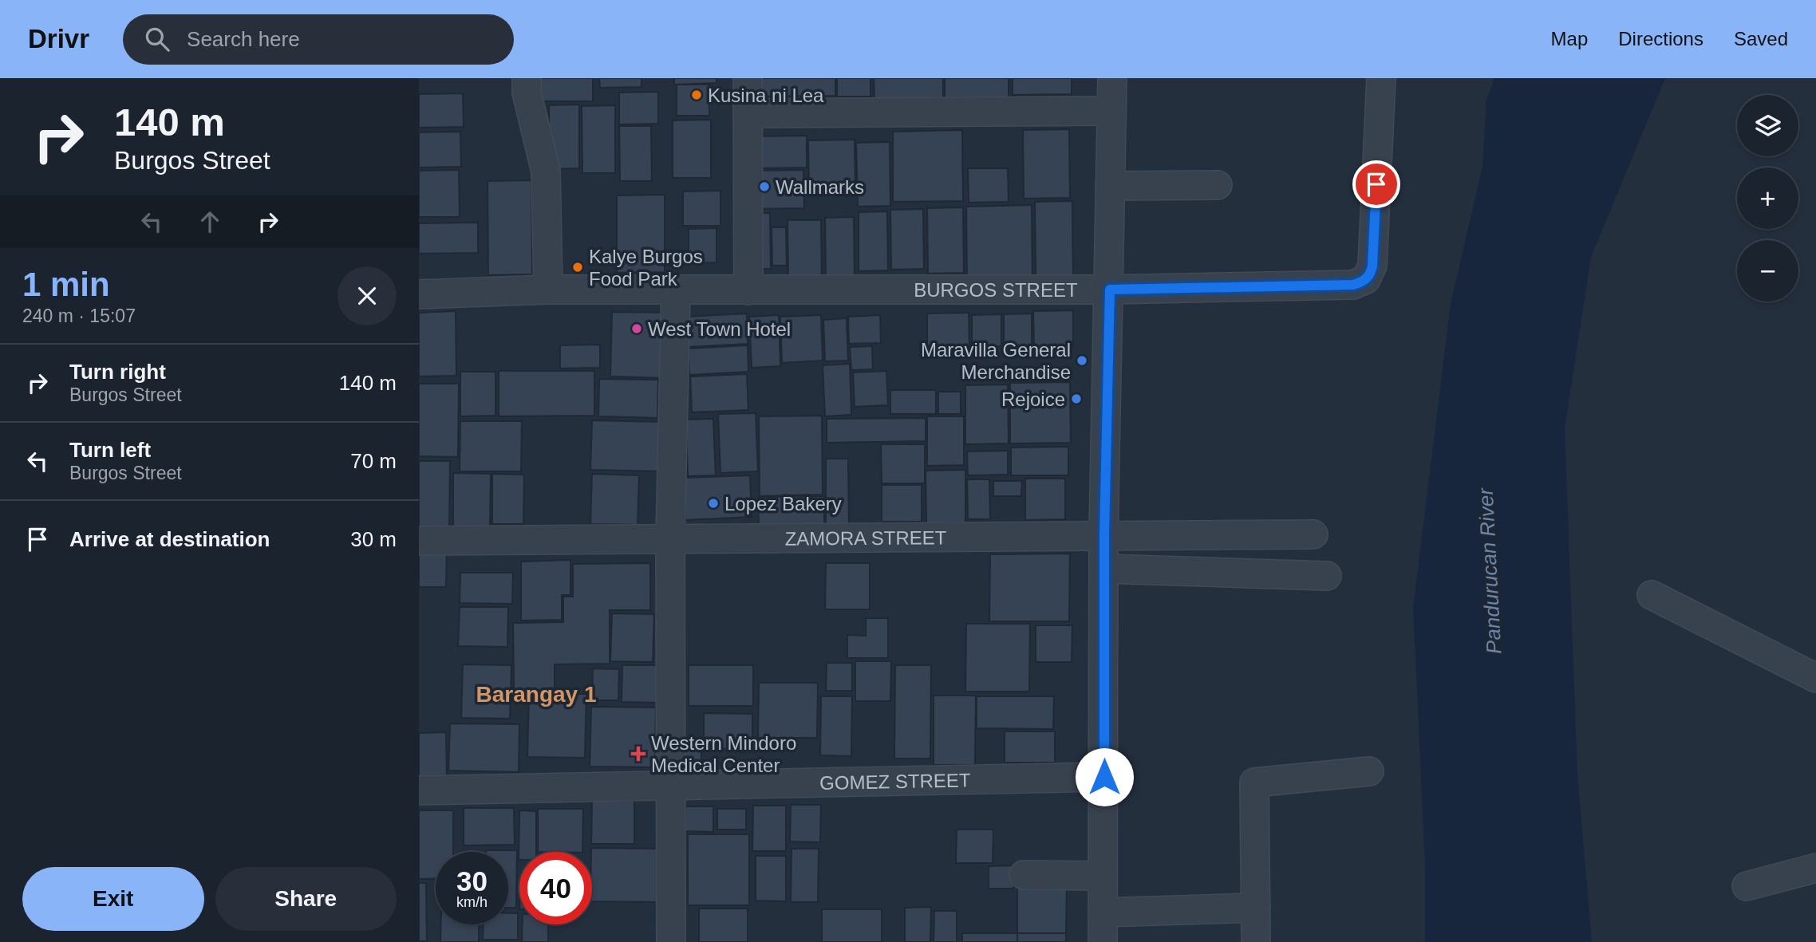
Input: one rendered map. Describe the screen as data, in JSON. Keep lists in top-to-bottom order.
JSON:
{
  "streets": {
    "street": ["BURGOS STREET", "ZAMORA STREET", "GOMEZ STREET"]
  },
  "districts": ["Barangay 1"],
  "water": ["Pandurucan River"],
  "places": {
    "other": [
      "Kusina ni Lea",
      "Wallmarks",
      "Kalye Burgos Food Park",
      "West Town Hotel",
      "Maravilla General Merchandise",
      "Rejoice",
      "Lopez Bakery"
    ],
    "health": ["Western Mindoro Medical Center"]
  },
  "page": {
    "header": "Drivr",
    "search": "Search here",
    "nav": ["Map", "Directions", "Saved"],
    "turn": ["140 m", "Burgos Street"],
    "map_buttons": ["+", "−"],
    "heading": ["1 min", "240 m · 15:07"],
    "list": [
      {
        "name": "Turn right",
        "note": "Burgos Street",
        "value": "140 m"
      },
      {
        "name": "Turn left",
        "note": "Burgos Street",
        "value": "70 m"
      },
      {
        "name": "Arrive at destination",
        "value": "30 m"
      }
    ],
    "speed": "30 km/h",
    "limit": "40",
    "buttons": ["Exit", "Share"]
  }
}
